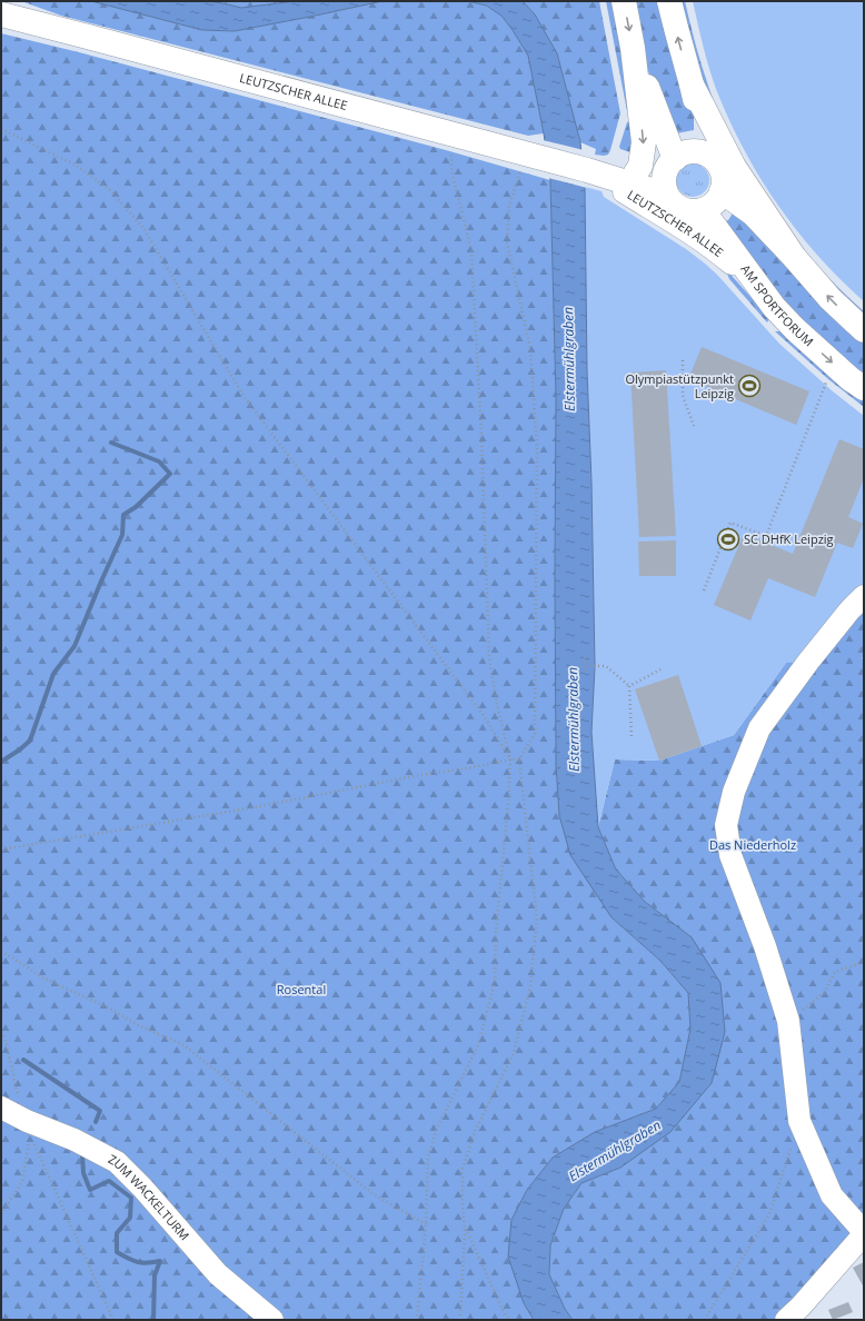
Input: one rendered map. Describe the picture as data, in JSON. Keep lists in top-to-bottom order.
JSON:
{
  "streets": {
    "main road": ["LEUTZSCHER ALLEE", "AM SPORTFORUM"],
    "lane": ["ZUM WACKELTURM"]
  },
  "crossings": [
    ["LEUTZSCHER ALLEE", "AM SPORTFORUM"]
  ],
  "water": ["Elstermühlgraben"],
  "parks": ["Das Niederholz", "Rosental"],
  "places": {
    "sports": ["Olympiastützpunkt Leipzig", "SC DHfK Leipzig"]
  }
}
